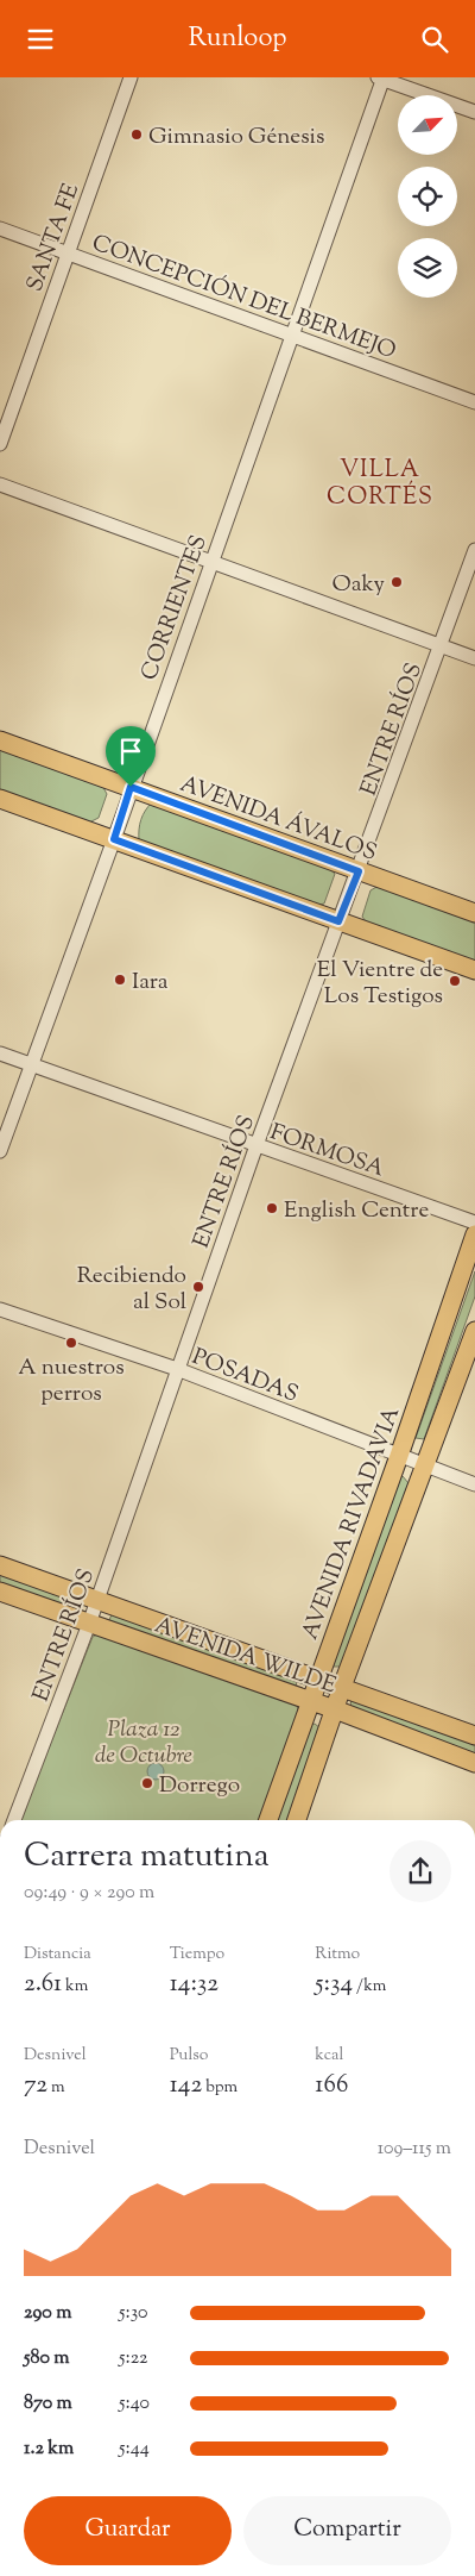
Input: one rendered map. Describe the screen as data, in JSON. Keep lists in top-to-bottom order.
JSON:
{
  "streets": {
    "main road": ["AVENIDA ÁVALOS", "AVENIDA RIVADAVIA", "AVENIDA WILDE"],
    "street": [
      "SANTA FE",
      "CONCEPCIÓN DEL BERMEJO",
      "CORRIENTES",
      "ENTRE RÍOS",
      "FORMOSA",
      "POSADAS"
    ]
  },
  "crossings": [
    ["SANTA FE", "CONCEPCIÓN DEL BERMEJO"],
    ["CONCEPCIÓN DEL BERMEJO", "CORRIENTES"],
    ["CORRIENTES", "AVENIDA ÁVALOS"],
    ["CORRIENTES", "FORMOSA"],
    ["ENTRE RÍOS", "AVENIDA ÁVALOS"],
    ["ENTRE RÍOS", "FORMOSA"],
    ["ENTRE RÍOS", "POSADAS"],
    ["ENTRE RÍOS", "AVENIDA WILDE"],
    ["POSADAS", "AVENIDA RIVADAVIA"],
    ["AVENIDA RIVADAVIA", "AVENIDA WILDE"]
  ],
  "districts": ["VILLA CORTÉS"],
  "parks": ["Plaza 12 de Octubre"],
  "places": [
    "Gimnasio Génesis",
    "Oaky",
    "Iara",
    "El Vientre de Los Testigos",
    "English Centre",
    "Recibiendo al Sol",
    "A nuestros perros",
    "Dorrego"
  ],
  "north": "top right",
  "page": {
    "header": "Runloop",
    "heading": ["Carrera matutina", "09:49 · 9 × 290 m"],
    "stats": [
      ["Distancia", "2.61 km"],
      ["Tiempo", "14:32"],
      ["Ritmo", "5:34 /km"],
      ["Desnivel", "72 m"],
      ["Pulso", "142 bpm"],
      ["kcal", "166"]
    ],
    "chart": ["Desnivel", "109–115 m"],
    "list": [
      {
        "name": "290 m",
        "note": "5:30"
      },
      {
        "name": "580 m",
        "note": "5:22"
      },
      {
        "name": "870 m",
        "note": "5:40"
      },
      {
        "name": "1.2 km",
        "note": "5:44"
      }
    ],
    "buttons": ["Guardar", "Compartir"]
  }
}
